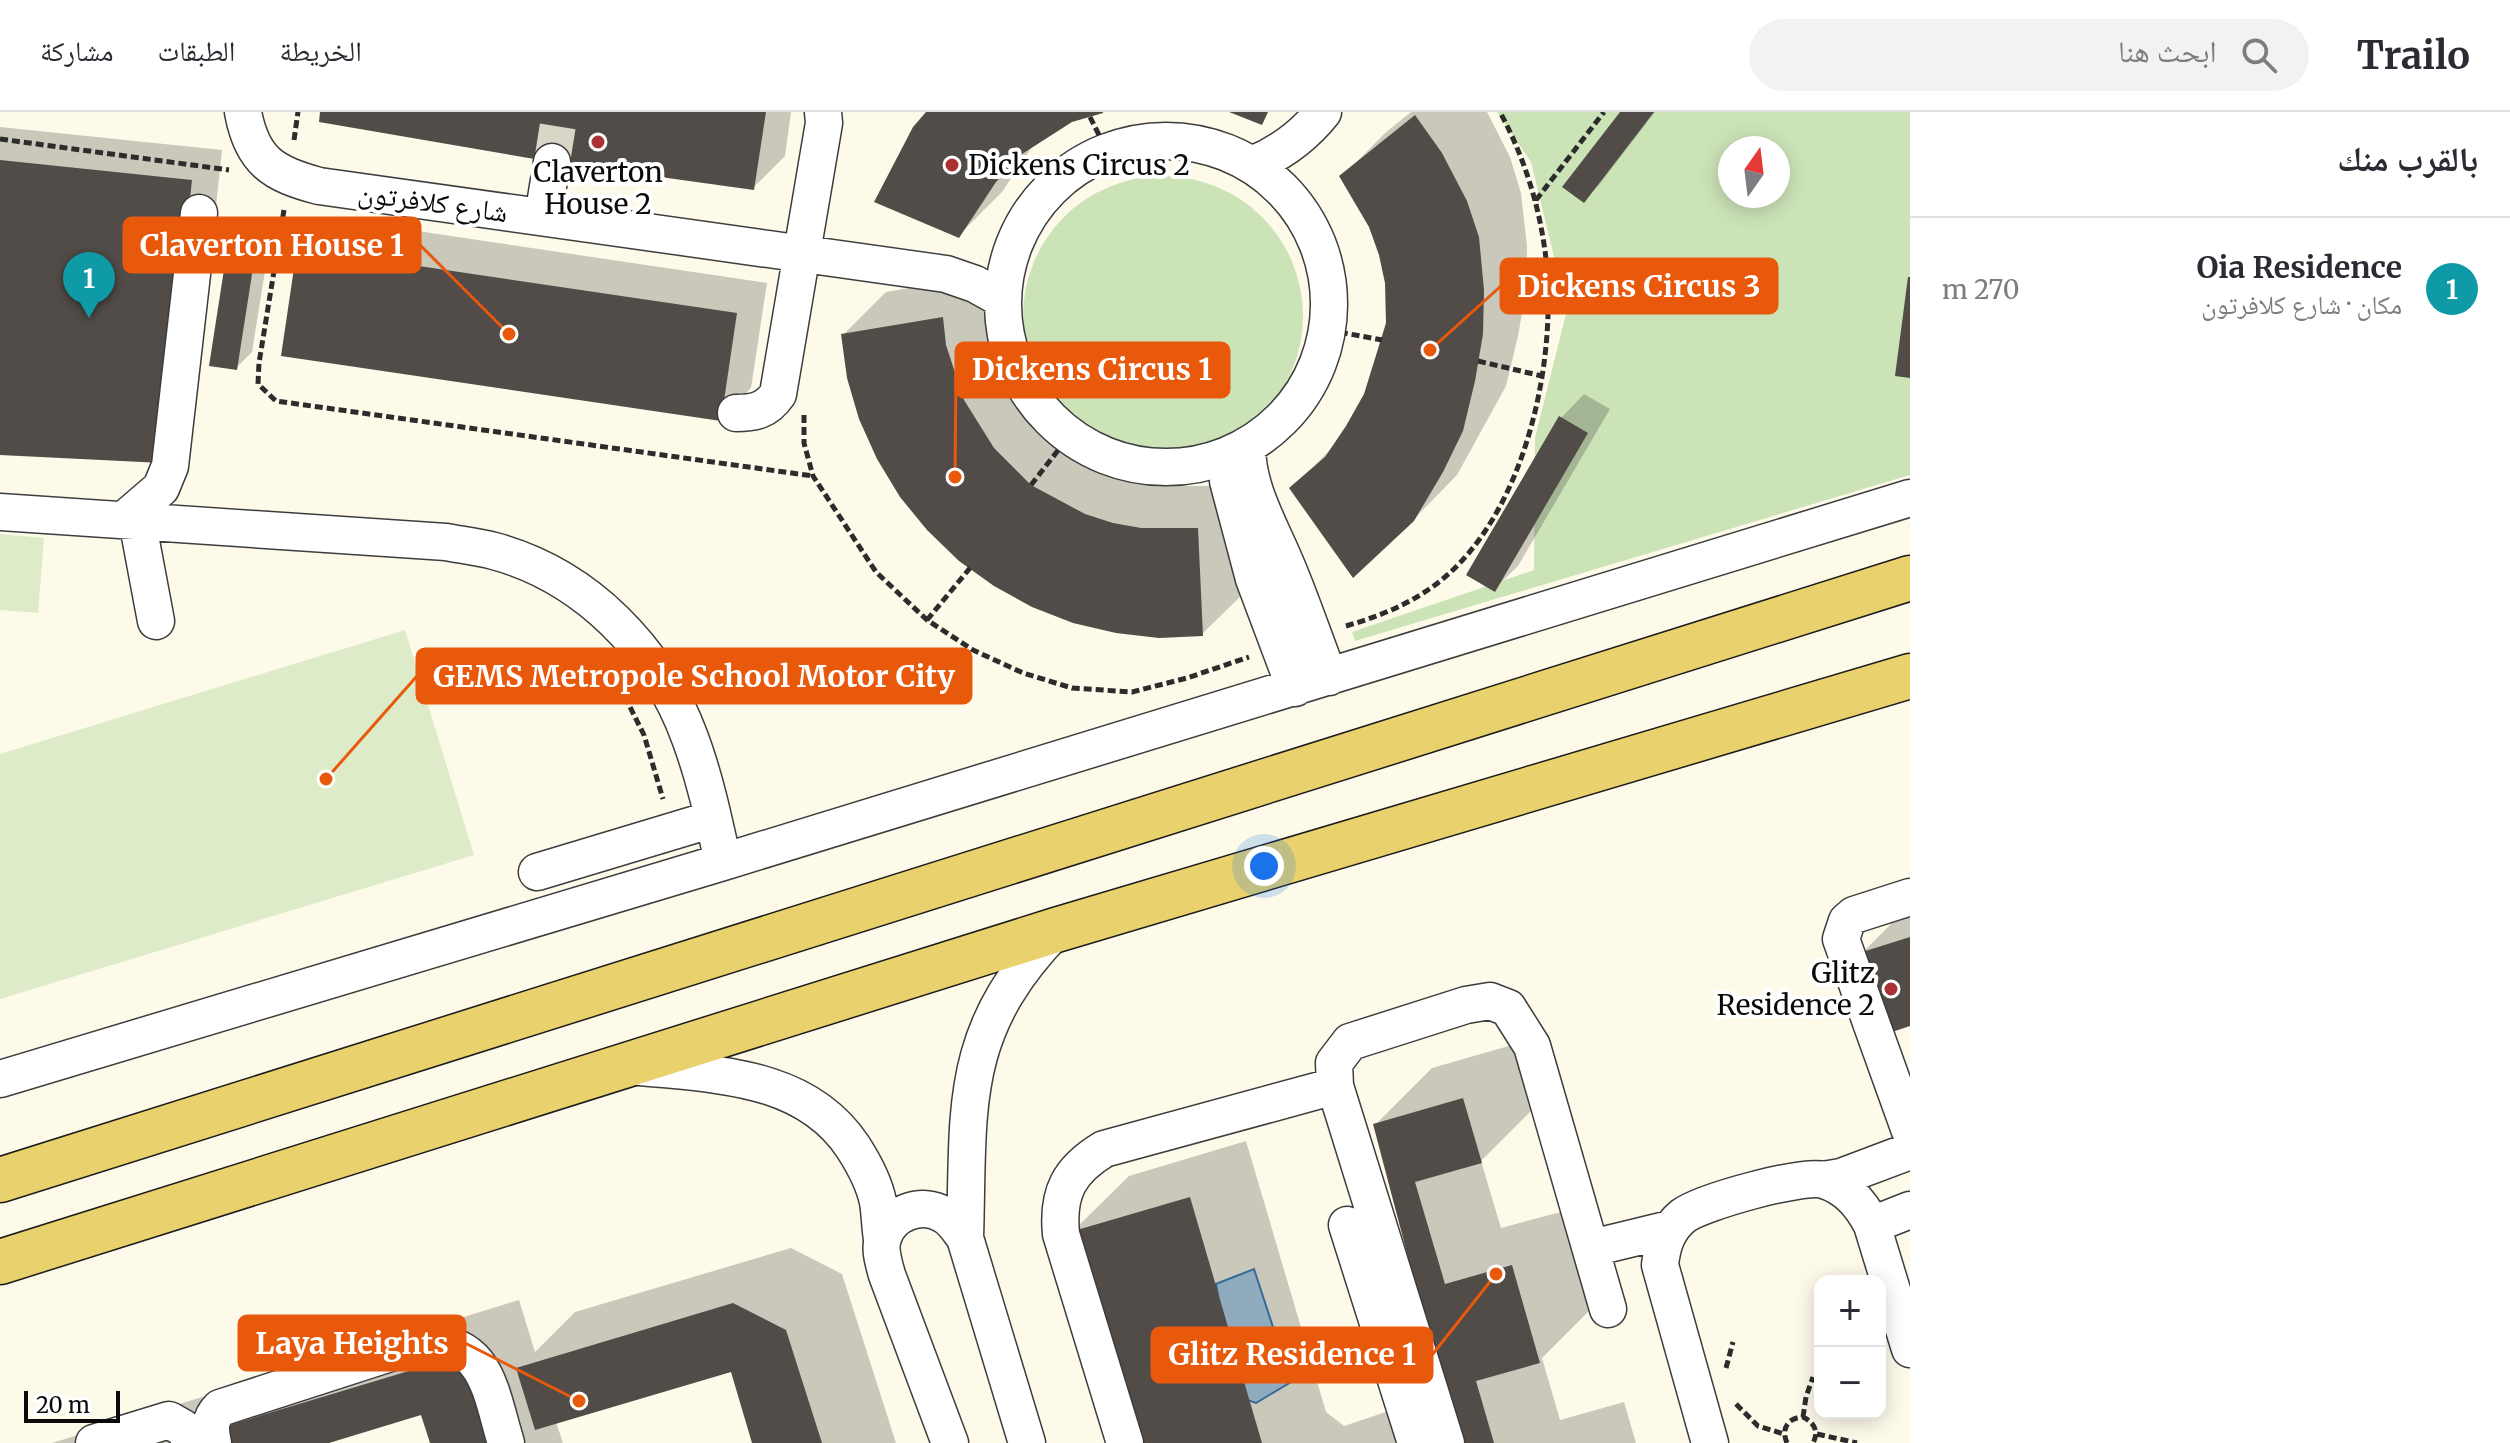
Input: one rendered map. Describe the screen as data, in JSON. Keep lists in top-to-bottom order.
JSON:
{
  "streets": {
    "street": ["شارع كلافرتون"]
  },
  "places": [
    "Claverton House 2",
    "Dickens Circus 2",
    "Claverton House 1",
    "Dickens Circus 3",
    "Dickens Circus 1",
    "GEMS Metropole School Motor City",
    "Glitz Residence 2",
    "Glitz Residence 1",
    "Laya Heights"
  ],
  "scale_bar": "20 m",
  "north": "top",
  "page": {
    "header": "Trailo",
    "search": "ابحث هنا",
    "nav": ["الخريطة", "الطبقات", "مشاركة"],
    "heading": "بالقرب منك",
    "list": [
      {
        "mark": "1",
        "name": "Oia Residence",
        "note": "مكان · شارع كلافرتون",
        "value": "270 m"
      }
    ],
    "pins": "1",
    "map_buttons": ["+", "−"],
    "scale": "20 m"
  }
}
